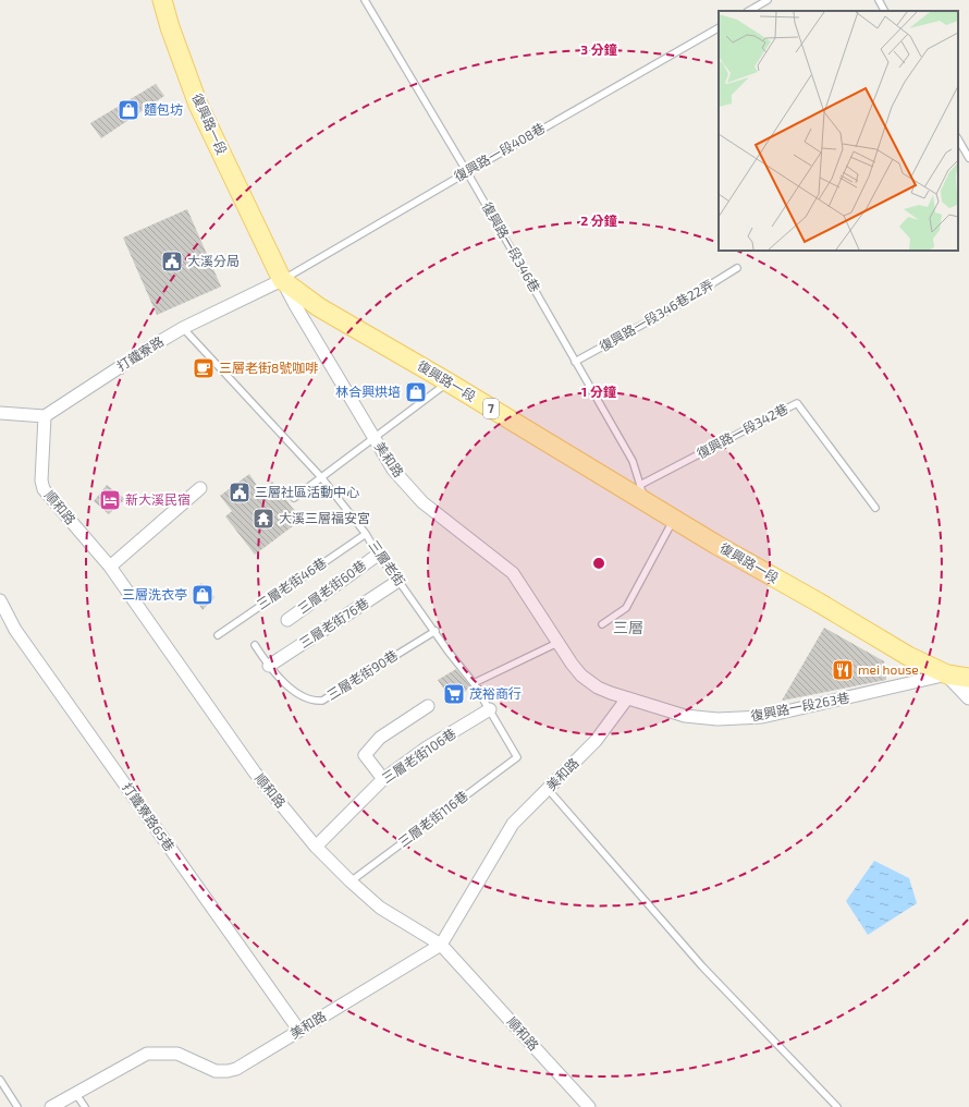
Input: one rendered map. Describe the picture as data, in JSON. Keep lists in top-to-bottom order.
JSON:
{
  "streets": {
    "main road": ["復興路一段", "7"],
    "street": [
      "打鐵寮路",
      "美和路",
      "順和路",
      "三層老街60巷",
      "三層老街76巷",
      "復興路一段263巷",
      "三層老街106巷",
      "打鐵寮路65巷"
    ],
    "lane": [
      "復興路一段408巷",
      "復興路一段346巷",
      "復興路一段346巷22弄",
      "復興路一段342巷",
      "三層老街",
      "三層老街46巷",
      "三層老街90巷",
      "三層老街116巷"
    ]
  },
  "crossings": [
    ["復興路一段", "復興路一段408巷"],
    ["復興路一段", "復興路一段346巷"],
    ["復興路一段", "打鐵寮路"],
    ["復興路一段", "復興路一段342巷"],
    ["復興路一段", "美和路"],
    ["復興路一段", "復興路一段263巷"],
    ["復興路一段408巷", "復興路一段346巷"],
    ["復興路一段408巷", "打鐵寮路"],
    ["復興路一段408巷", "美和路"],
    ["復興路一段346巷", "復興路一段346巷22弄"],
    ["復興路一段346巷", "復興路一段342巷"],
    ["打鐵寮路", "美和路"],
    ["打鐵寮路", "順和路"],
    ["打鐵寮路", "三層老街"],
    ["美和路", "順和路"],
    ["美和路", "復興路一段263巷"],
    ["美和路", "打鐵寮路65巷"],
    ["順和路", "三層老街106巷"],
    ["順和路", "三層老街116巷"],
    ["三層老街", "三層老街46巷"],
    ["三層老街", "三層老街60巷"],
    ["三層老街", "三層老街76巷"],
    ["三層老街", "三層老街90巷"],
    ["三層老街", "三層老街106巷"],
    ["三層老街", "三層老街116巷"],
    ["三層老街76巷", "三層老街90巷"]
  ],
  "districts": ["三層"],
  "places": {
    "shop": ["麵包坊", "林合興烘培", "三層洗衣亭"],
    "public building": ["大溪分局", "三層社區活動中心"],
    "cafe": ["三層老街8號咖啡"],
    "hotel": ["新大溪民宿"],
    "temple": ["大溪三層福安宮"],
    "restaurant": ["mei house"],
    "supermarket": ["茂裕商行"]
  },
  "rings": ["3 分鐘", "2 分鐘", "1 分鐘"]
}
